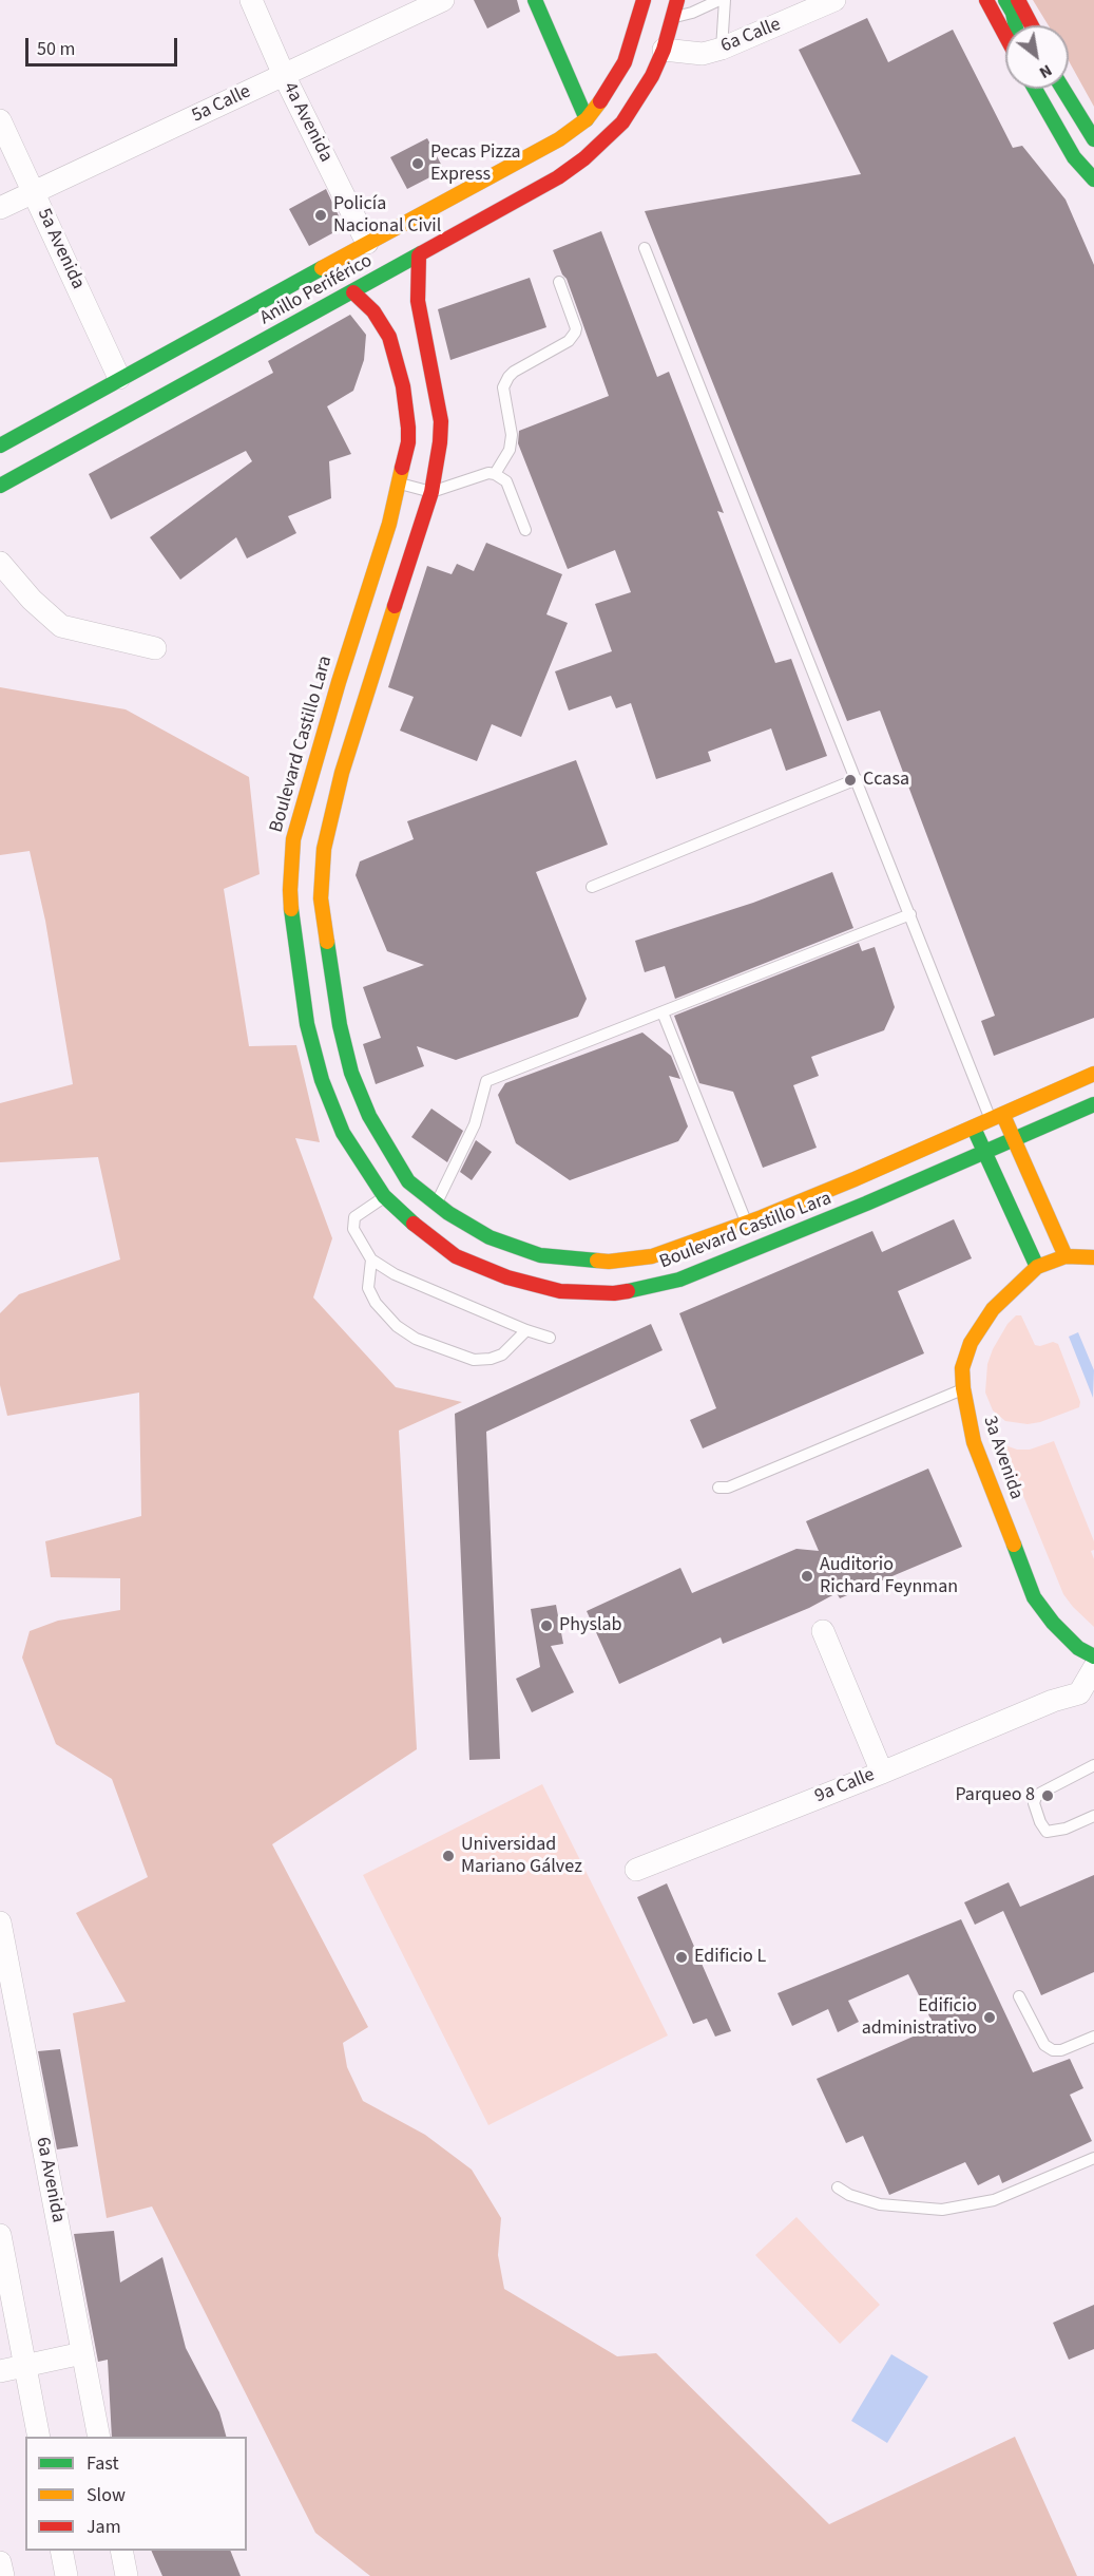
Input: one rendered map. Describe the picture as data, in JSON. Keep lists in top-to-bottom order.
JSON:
{
  "streets": {
    "main road": ["Anillo Periférico", "Boulevard Castillo Lara", "3a Avenida"],
    "street": [
      "6a Calle",
      "5a Calle",
      "4a Avenida",
      "5a Avenida",
      "9a Calle",
      "6a Avenida"
    ]
  },
  "crossings": [
    ["6a Calle", "Anillo Periférico"],
    ["5a Calle", "4a Avenida"],
    ["5a Calle", "5a Avenida"],
    ["4a Avenida", "Anillo Periférico"],
    ["5a Avenida", "Anillo Periférico"],
    ["Anillo Periférico", "Boulevard Castillo Lara"],
    ["3a Avenida", "9a Calle"]
  ],
  "places": [
    "Pecas Pizza Express",
    "Policía Nacional Civil",
    "Ccasa",
    "Auditorio Richard Feynman",
    "Physlab",
    "Parqueo 8",
    "Universidad Mariano Gálvez",
    "Edificio L",
    "Edificio administrativo"
  ],
  "legend": ["Fast", "Slow", "Jam"],
  "scale_bar": "50 m",
  "north": "bottom right"
}
